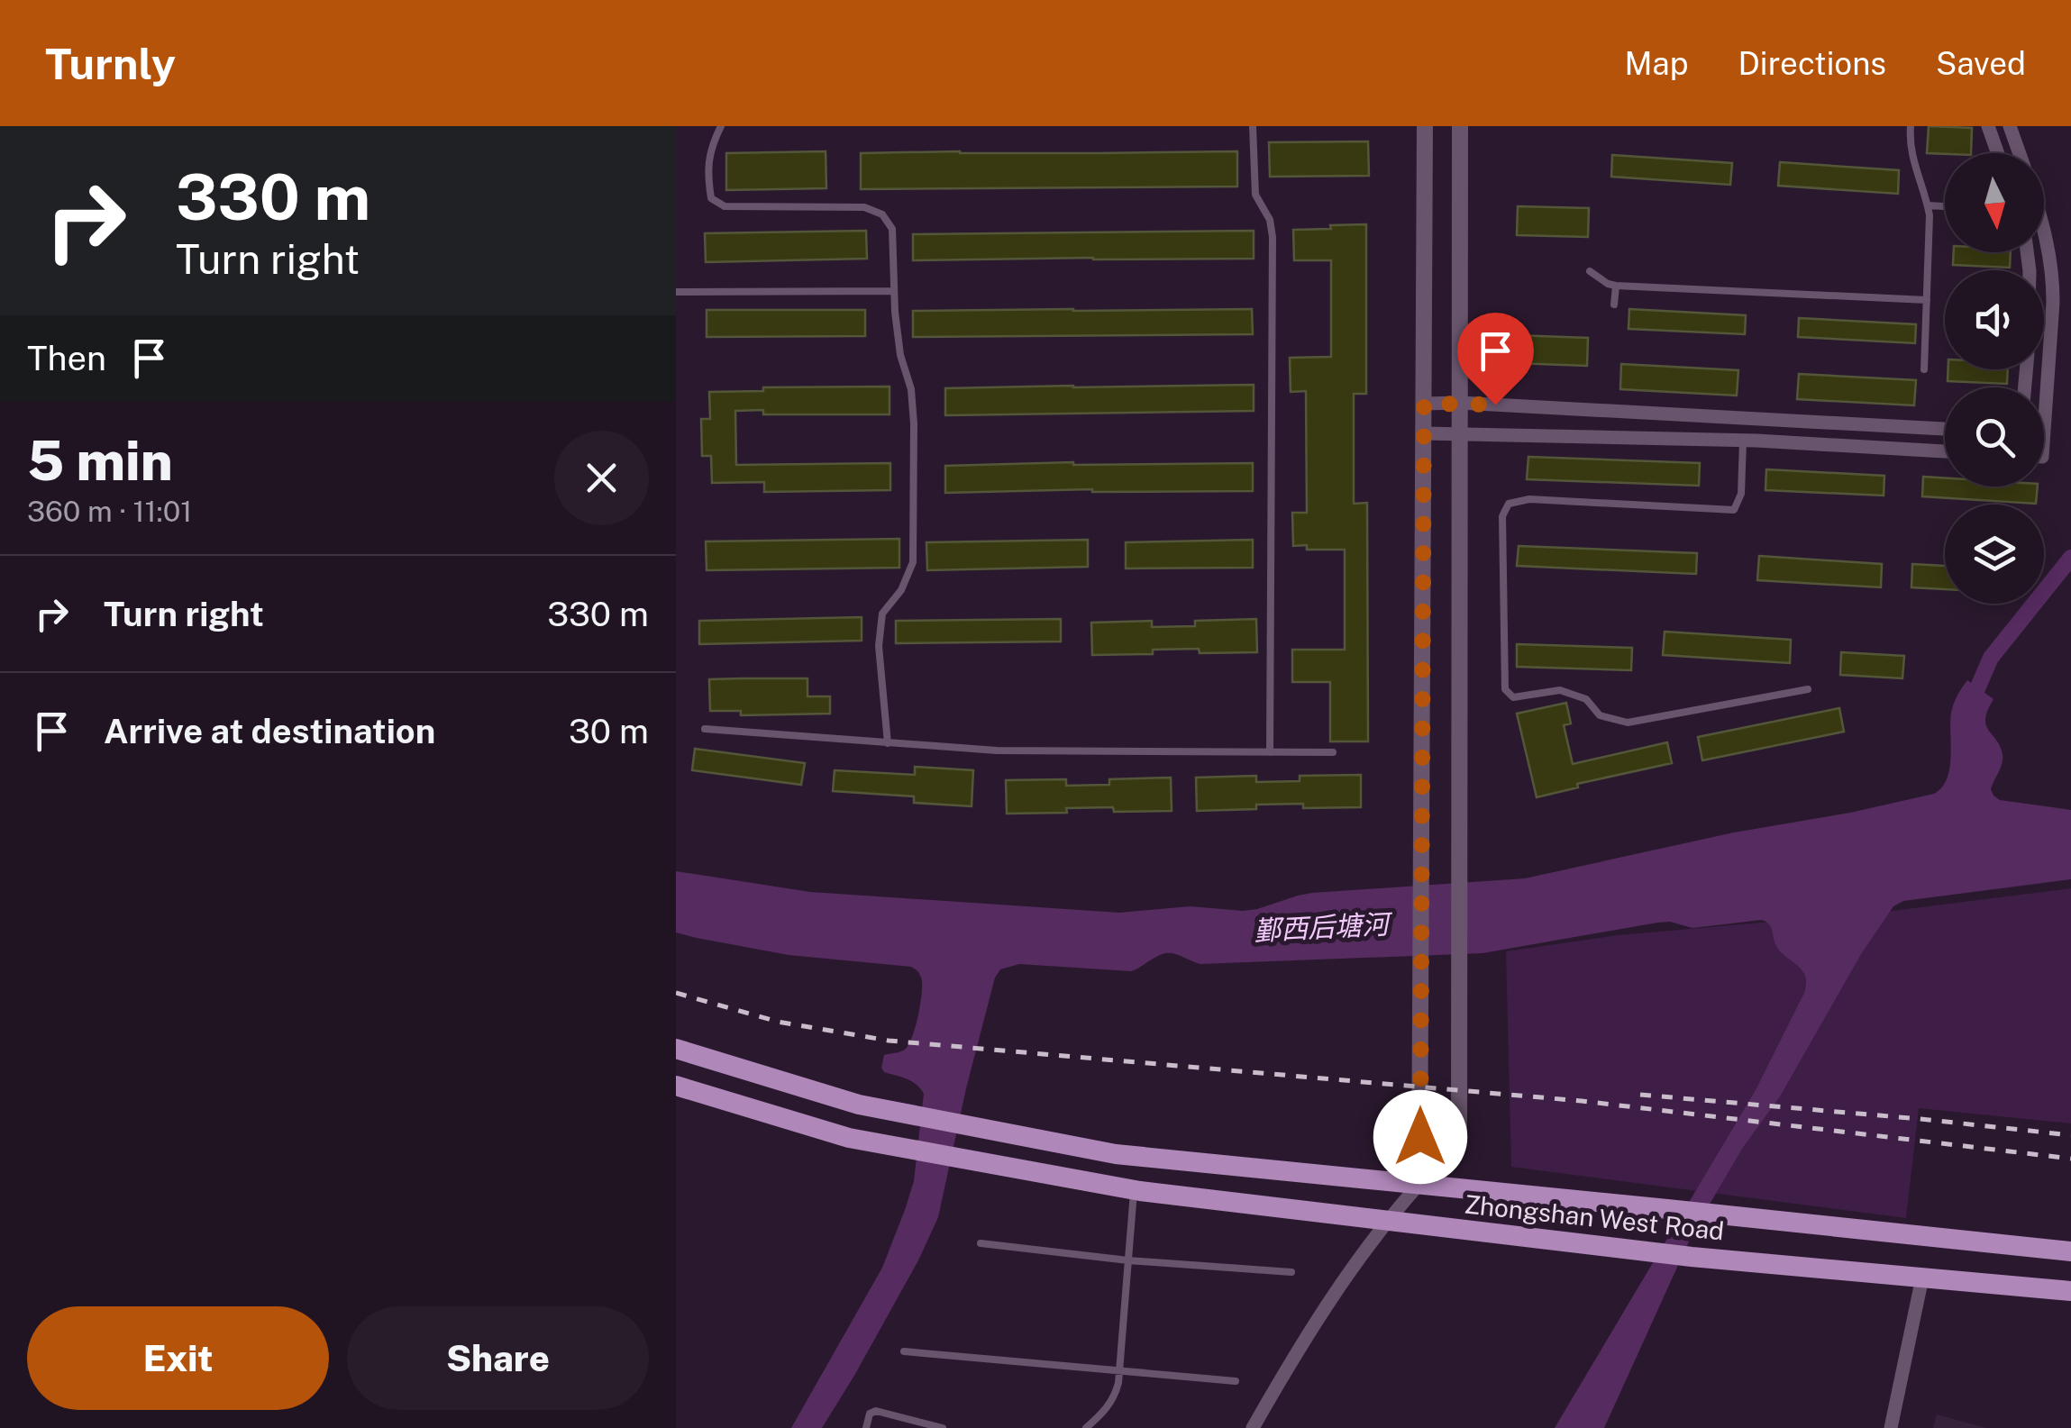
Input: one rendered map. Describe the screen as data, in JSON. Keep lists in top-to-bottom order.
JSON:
{
  "streets": {
    "main road": ["Zhongshan West Road"]
  },
  "water": ["鄞西后塘河"],
  "north": "bottom",
  "page": {
    "header": "Turnly",
    "nav": ["Map", "Directions", "Saved"],
    "turn": ["330 m", "Turn right"],
    "then": "Then",
    "heading": ["5 min", "360 m · 11:01"],
    "list": [
      {
        "name": "Turn right",
        "value": "330 m"
      },
      {
        "name": "Arrive at destination",
        "value": "30 m"
      }
    ],
    "buttons": ["Exit", "Share"]
  }
}
